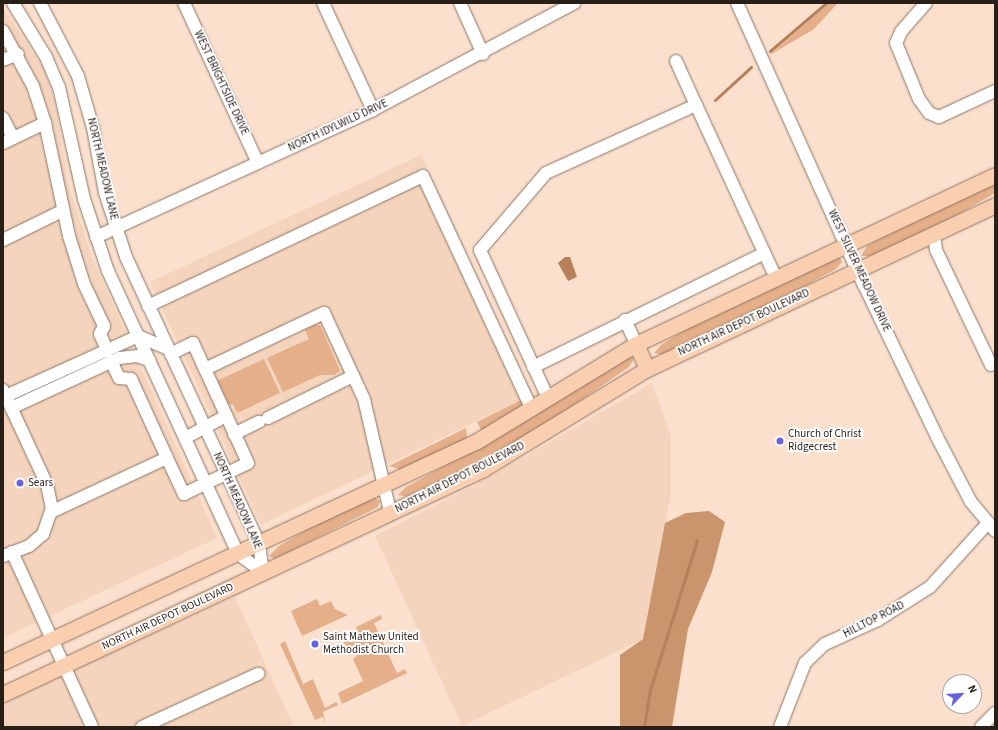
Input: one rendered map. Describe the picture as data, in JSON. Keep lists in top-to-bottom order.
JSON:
{
  "streets": {
    "main road": ["NORTH AIR DEPOT BOULEVARD"],
    "street": [
      "WEST BRIGHTSIDE DRIVE",
      "NORTH IDYLWILD DRIVE",
      "NORTH MEADOW LANE",
      "WEST SILVER MEADOW DRIVE",
      "HILLTOP ROAD"
    ]
  },
  "crossings": [
    ["WEST BRIGHTSIDE DRIVE", "NORTH IDYLWILD DRIVE"],
    ["NORTH IDYLWILD DRIVE", "NORTH MEADOW LANE"],
    ["NORTH MEADOW LANE", "NORTH AIR DEPOT BOULEVARD"],
    ["WEST SILVER MEADOW DRIVE", "NORTH AIR DEPOT BOULEVARD"],
    ["WEST SILVER MEADOW DRIVE", "HILLTOP ROAD"]
  ],
  "places": ["Church of Christ Ridgecrest", "Sears", "Saint Mathew United Methodist Church"],
  "north": "top right"
}
